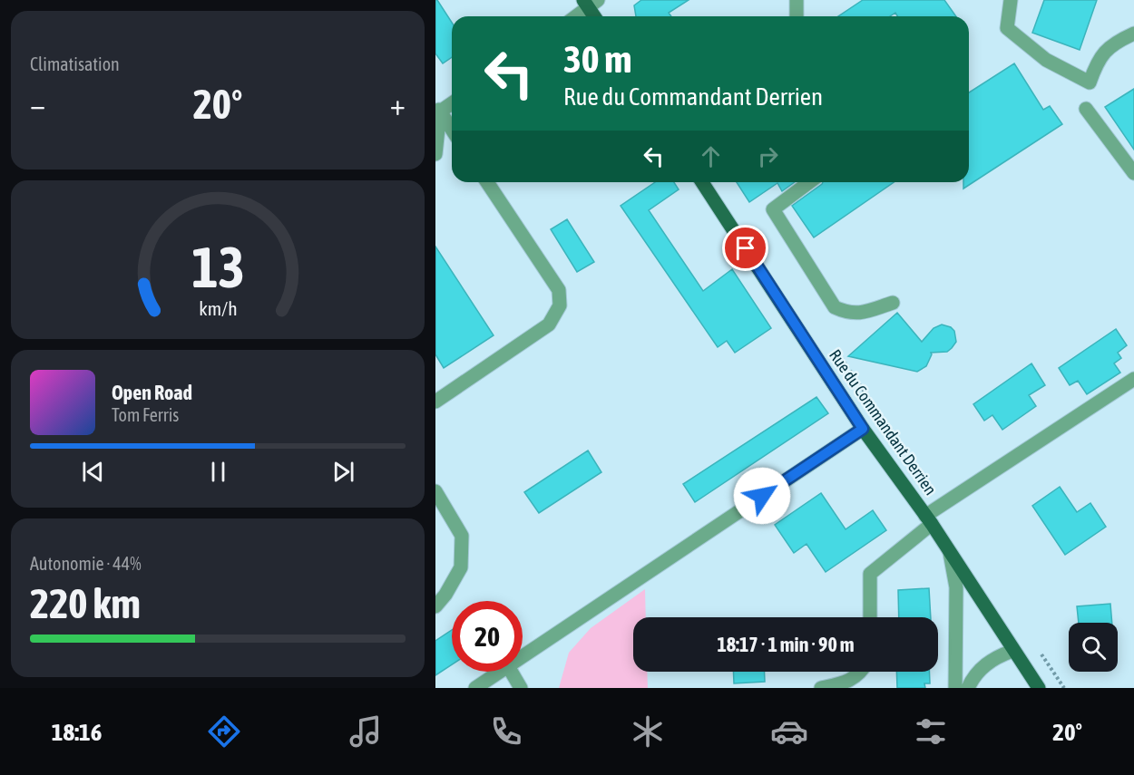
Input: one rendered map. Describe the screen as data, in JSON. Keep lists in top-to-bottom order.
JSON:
{
  "streets": {
    "main road": ["Rue du Commandant Derrien"]
  },
  "page": {
    "tile": [
      "Climatisation",
      ["Autonomie · 44%", "220 km"]
    ],
    "turn": ["30 m", "Rue du Commandant Derrien"],
    "heat": ["−", "20°", "+"],
    "song": ["Open Road", "Tom Ferris"],
    "limit": "20",
    "trip": "18:17 · 1 min · 90 m",
    "tabs": ["18:16", "20°"],
    "gauge": ["13", "km/h"]
  }
}
